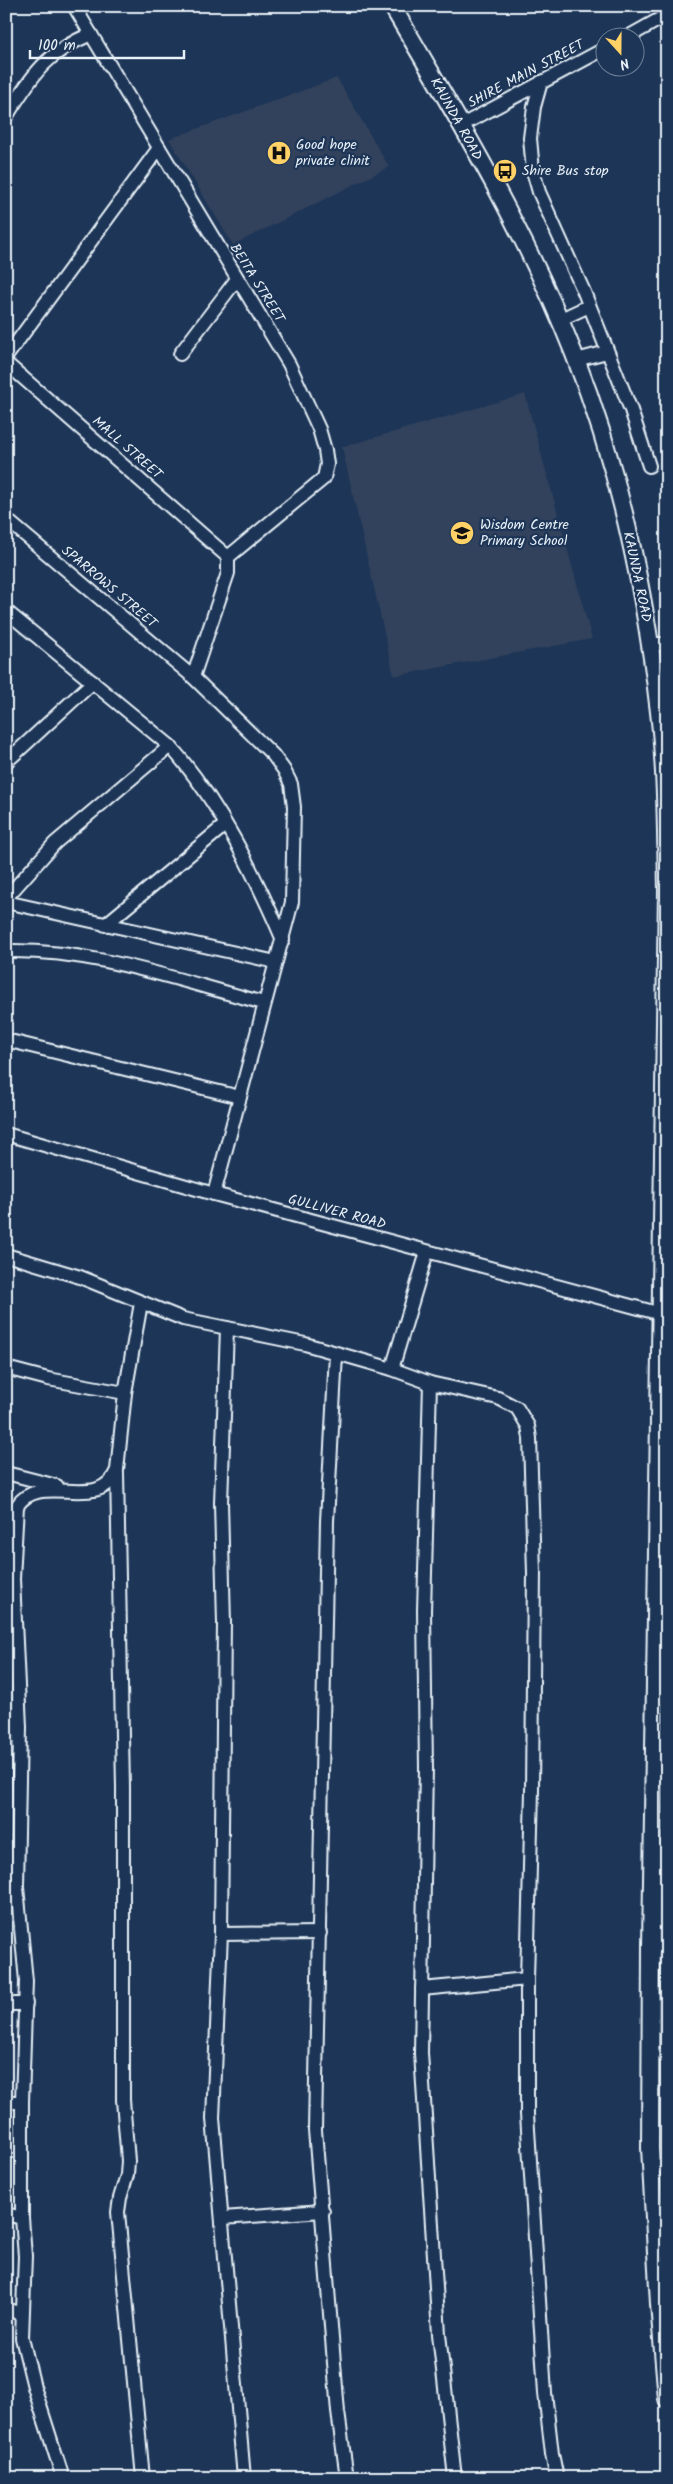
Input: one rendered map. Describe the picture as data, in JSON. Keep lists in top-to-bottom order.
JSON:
{
  "streets": {
    "main road": ["KAUNDA ROAD"],
    "street": [
      "SHIRE MAIN STREET",
      "BEITA STREET",
      "MALL STREET",
      "SPARROWS STREET",
      "GULLIVER ROAD"
    ]
  },
  "crossings": [
    ["SHIRE MAIN STREET", "KAUNDA ROAD"],
    ["KAUNDA ROAD", "GULLIVER ROAD"],
    ["BEITA STREET", "MALL STREET"],
    ["SPARROWS STREET", "GULLIVER ROAD"]
  ],
  "places": {
    "hospital": ["Good hope private clinit"],
    "bus stop": ["Shire Bus stop"],
    "school or university": ["Wisdom Centre Primary School"]
  },
  "scale_bar": "100 m",
  "north": "bottom"
}
